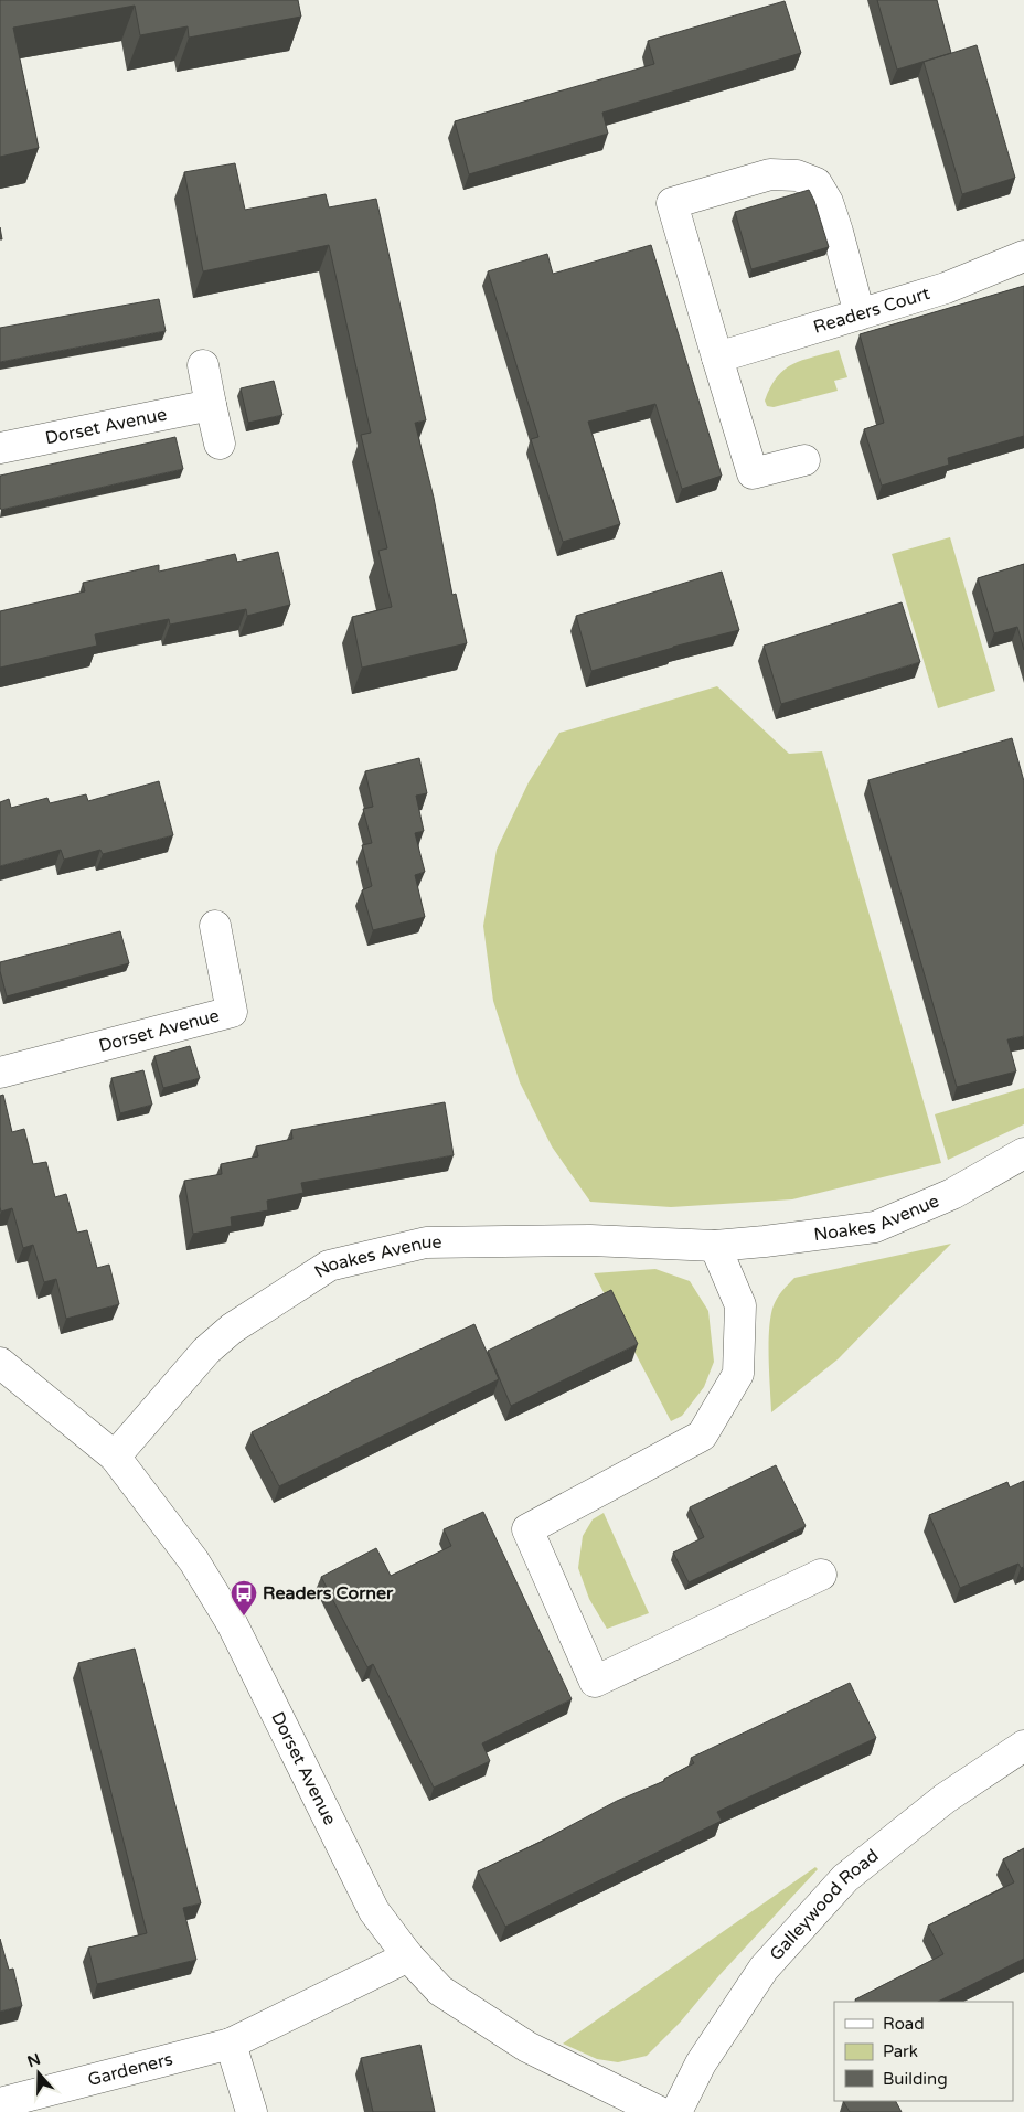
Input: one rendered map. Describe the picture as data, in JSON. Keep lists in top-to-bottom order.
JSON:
{
  "streets": {
    "street": [
      "Readers Court",
      "Dorset Avenue",
      "Noakes Avenue",
      "Galleywood Road",
      "Gardeners"
    ]
  },
  "crossings": [
    ["Dorset Avenue", "Noakes Avenue"],
    ["Dorset Avenue", "Gardeners"]
  ],
  "places": {
    "bus stop": ["Readers Corner"]
  },
  "legend": ["Road", "Park", "Building"],
  "north": "top"
}
